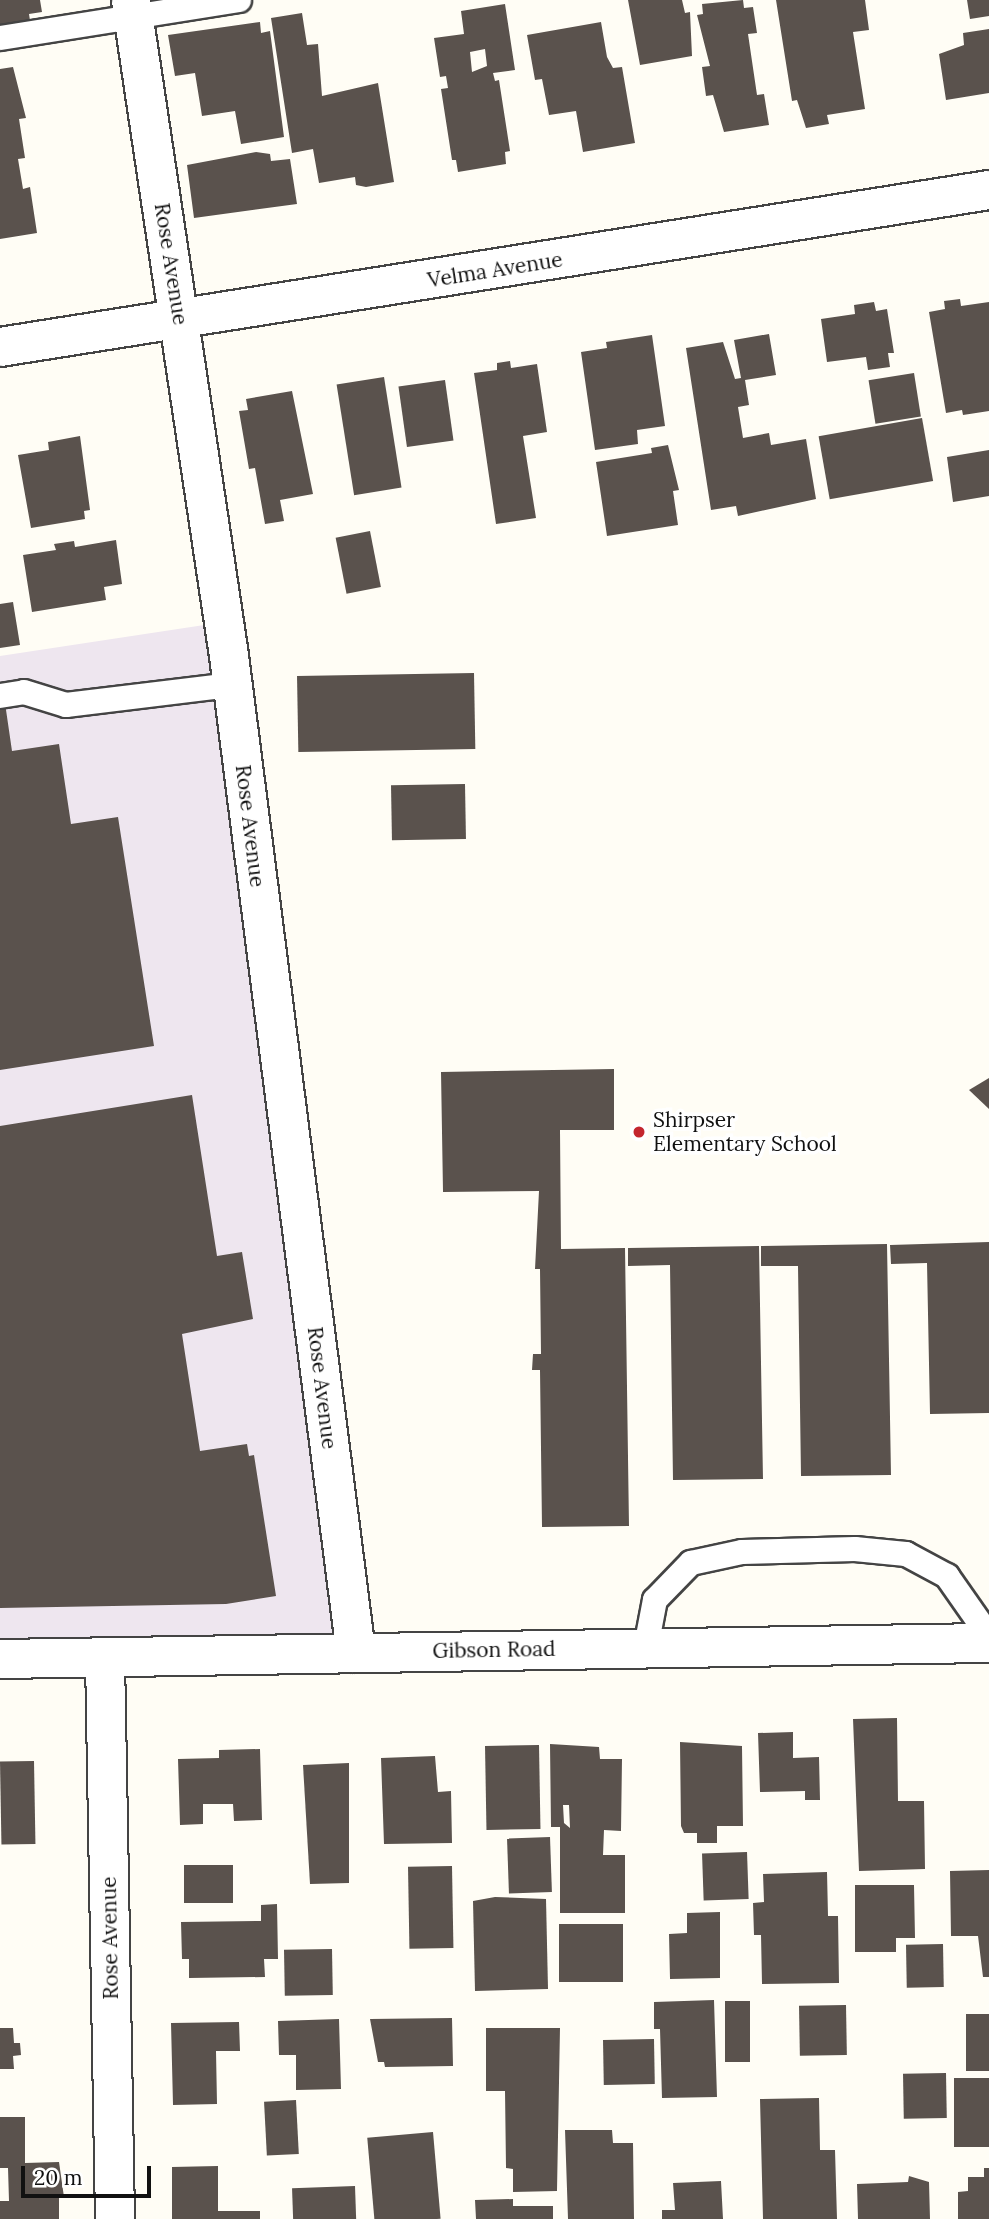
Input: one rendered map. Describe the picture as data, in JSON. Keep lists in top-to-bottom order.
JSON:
{
  "streets": {
    "street": ["Rose Avenue", "Velma Avenue", "Gibson Road"]
  },
  "crossings": [
    ["Rose Avenue", "Velma Avenue"],
    ["Rose Avenue", "Gibson Road"]
  ],
  "places": ["Shirpser Elementary School"],
  "scale_bar": "20 m"
}
